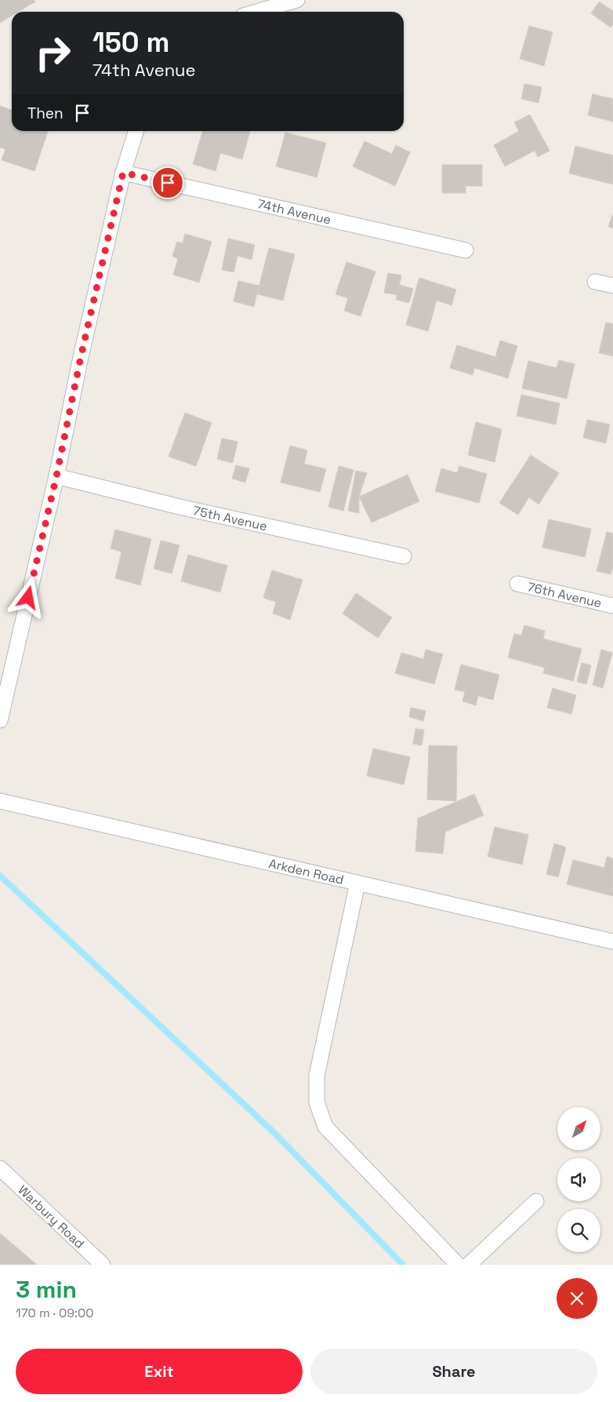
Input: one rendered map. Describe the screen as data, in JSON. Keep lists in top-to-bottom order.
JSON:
{
  "streets": {
    "street": [
      "74th Avenue",
      "75th Avenue",
      "76th Avenue",
      "Arkden Road",
      "Warbury Road"
    ]
  },
  "north": "top right",
  "page": {
    "turn": ["150 m", "74th Avenue"],
    "then": "Then",
    "heading": ["3 min", "170 m · 09:00"],
    "buttons": ["Exit", "Share"]
  }
}
